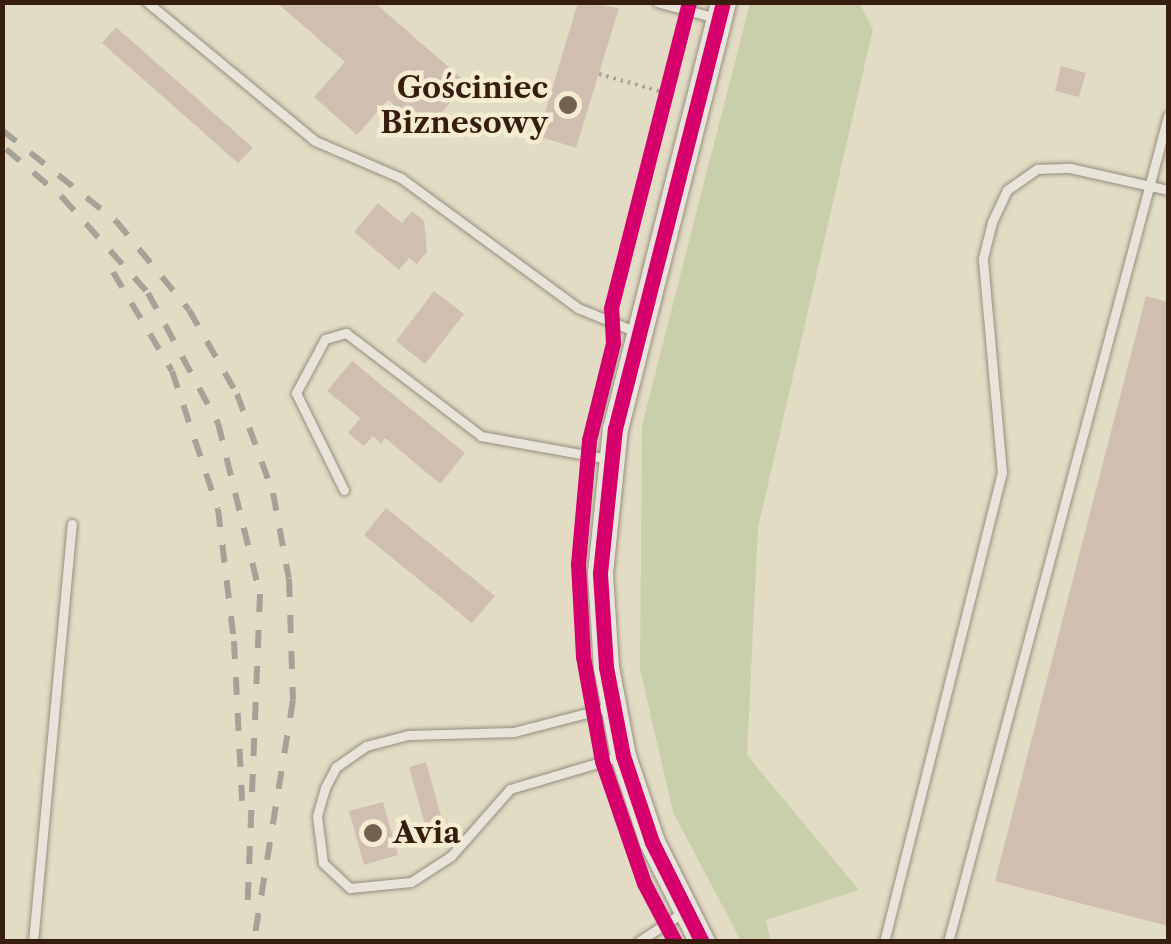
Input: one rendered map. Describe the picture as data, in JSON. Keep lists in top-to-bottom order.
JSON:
{
  "places": ["Gościniec Biznesowy", "Avia"]
}
